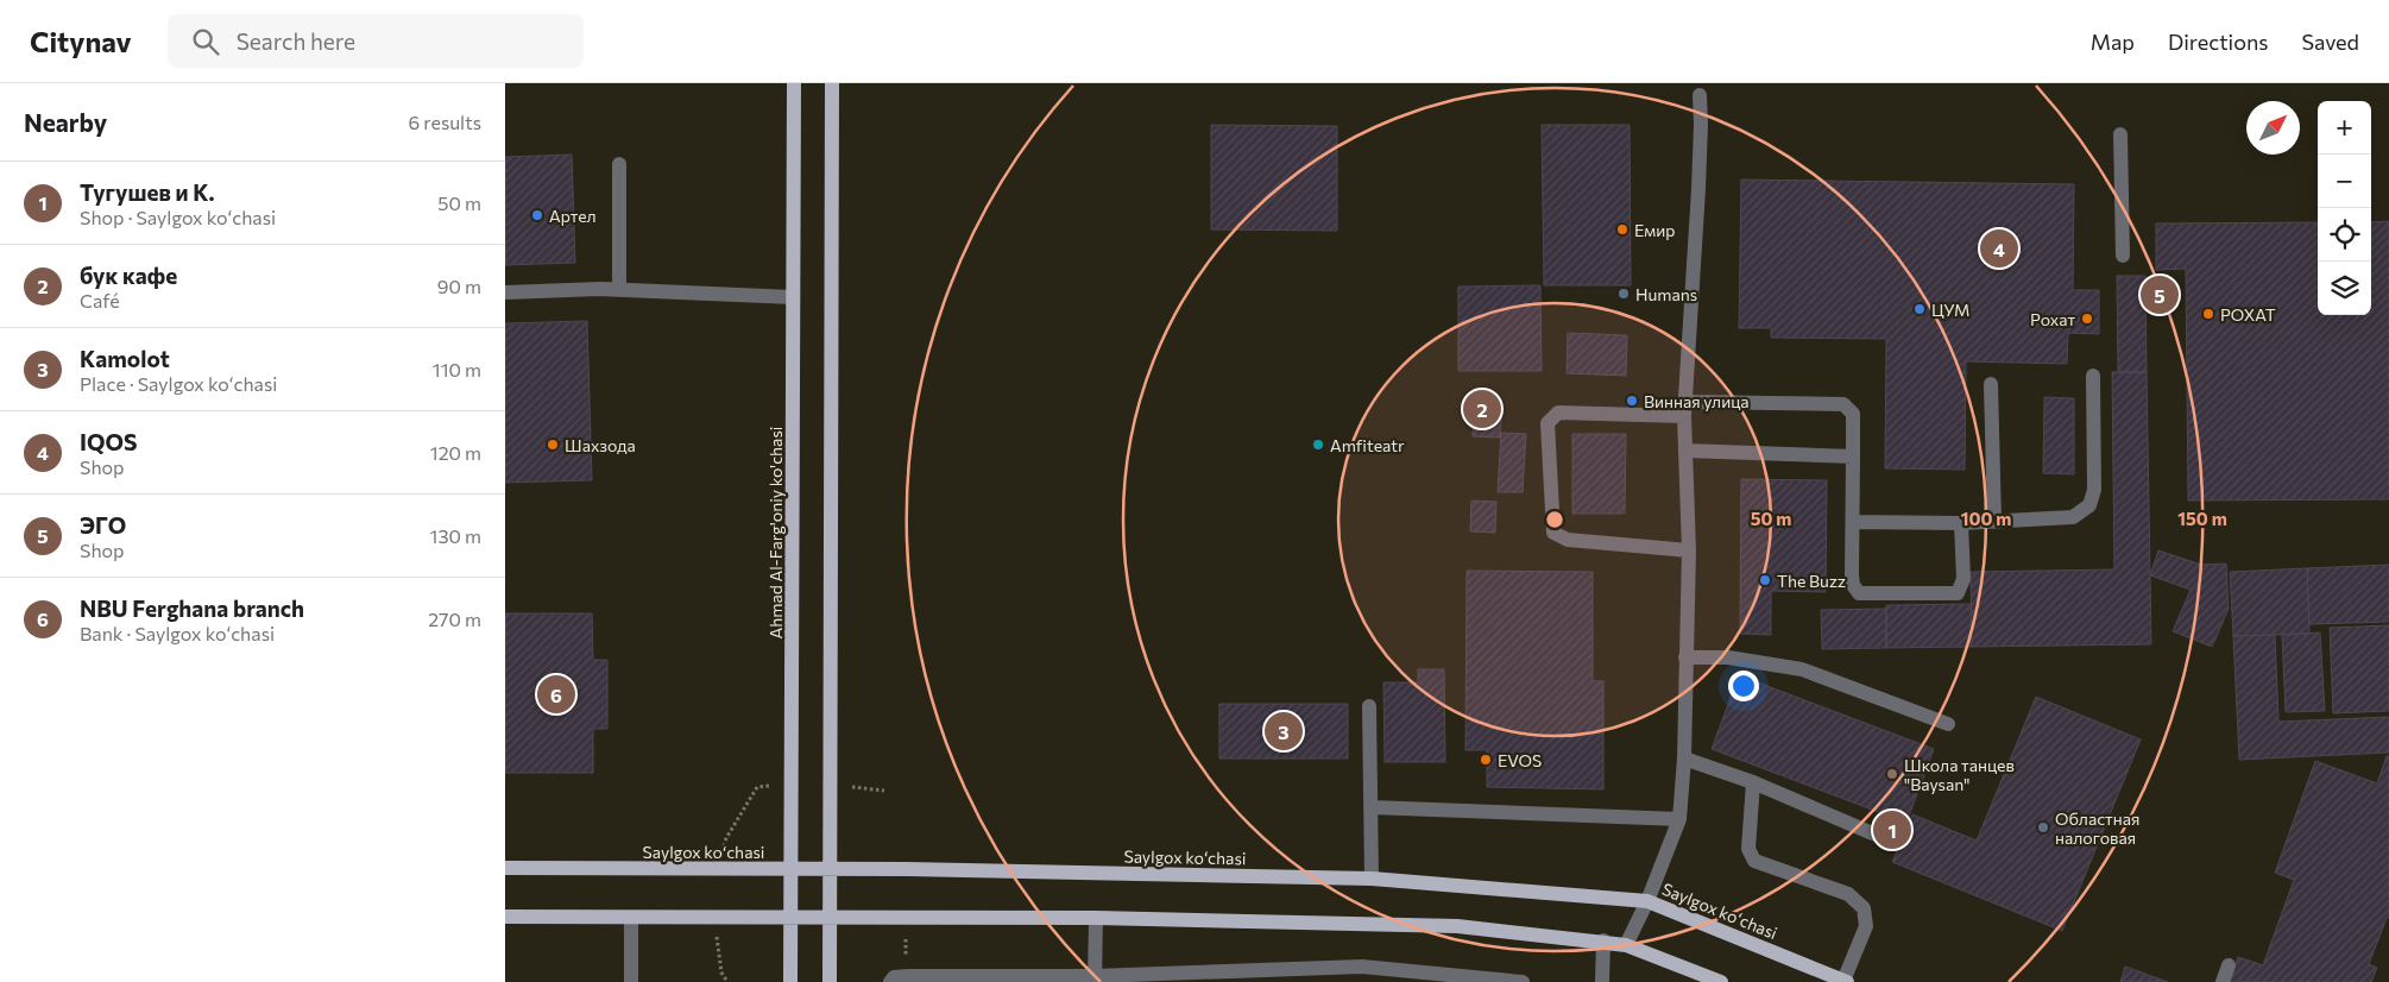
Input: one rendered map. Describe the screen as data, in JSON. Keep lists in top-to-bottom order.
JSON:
{
  "streets": {
    "main road": ["Ahmad Al-Farg'oniy ko'chasi", "Saylgox koʻchasi"]
  },
  "crossings": [
    ["Ahmad Al-Farg'oniy ko'chasi", "Saylgox koʻchasi"]
  ],
  "places": [
    "Артел",
    "Емир",
    "Humans",
    "ЦУМ",
    "РОХАТ",
    "Рохат",
    "Винная улица",
    "Шахзода",
    "Amfiteatr",
    "The Buzz",
    "EVOS",
    "Школа танцев \"Baysan\"",
    "Областная налоговая"
  ],
  "north": "top right",
  "page": {
    "header": "Citynav",
    "search": "Search here",
    "nav": ["Map", "Directions", "Saved"],
    "heading": ["Nearby", "6 results"],
    "map_buttons": ["+", "−"],
    "list": [
      {
        "mark": "1",
        "name": "Тугушев и К.",
        "note": "Shop · Saylgox koʻchasi",
        "value": "50 m"
      },
      {
        "mark": "2",
        "name": "бук кафе",
        "note": "Café",
        "value": "90 m"
      },
      {
        "mark": "3",
        "name": "Kamolot",
        "note": "Place · Saylgox koʻchasi",
        "value": "110 m"
      },
      {
        "mark": "4",
        "name": "IQOS",
        "note": "Shop",
        "value": "120 m"
      },
      {
        "mark": "5",
        "name": "ЭГО",
        "note": "Shop",
        "value": "130 m"
      },
      {
        "mark": "6",
        "name": "NBU Ferghana branch",
        "note": "Bank · Saylgox koʻchasi",
        "value": "270 m"
      }
    ],
    "pins": [
      "4",
      "5",
      "2",
      "6",
      "3",
      "1"
    ]
  },
  "rings": ["50 m", "100 m", "150 m"]
}
